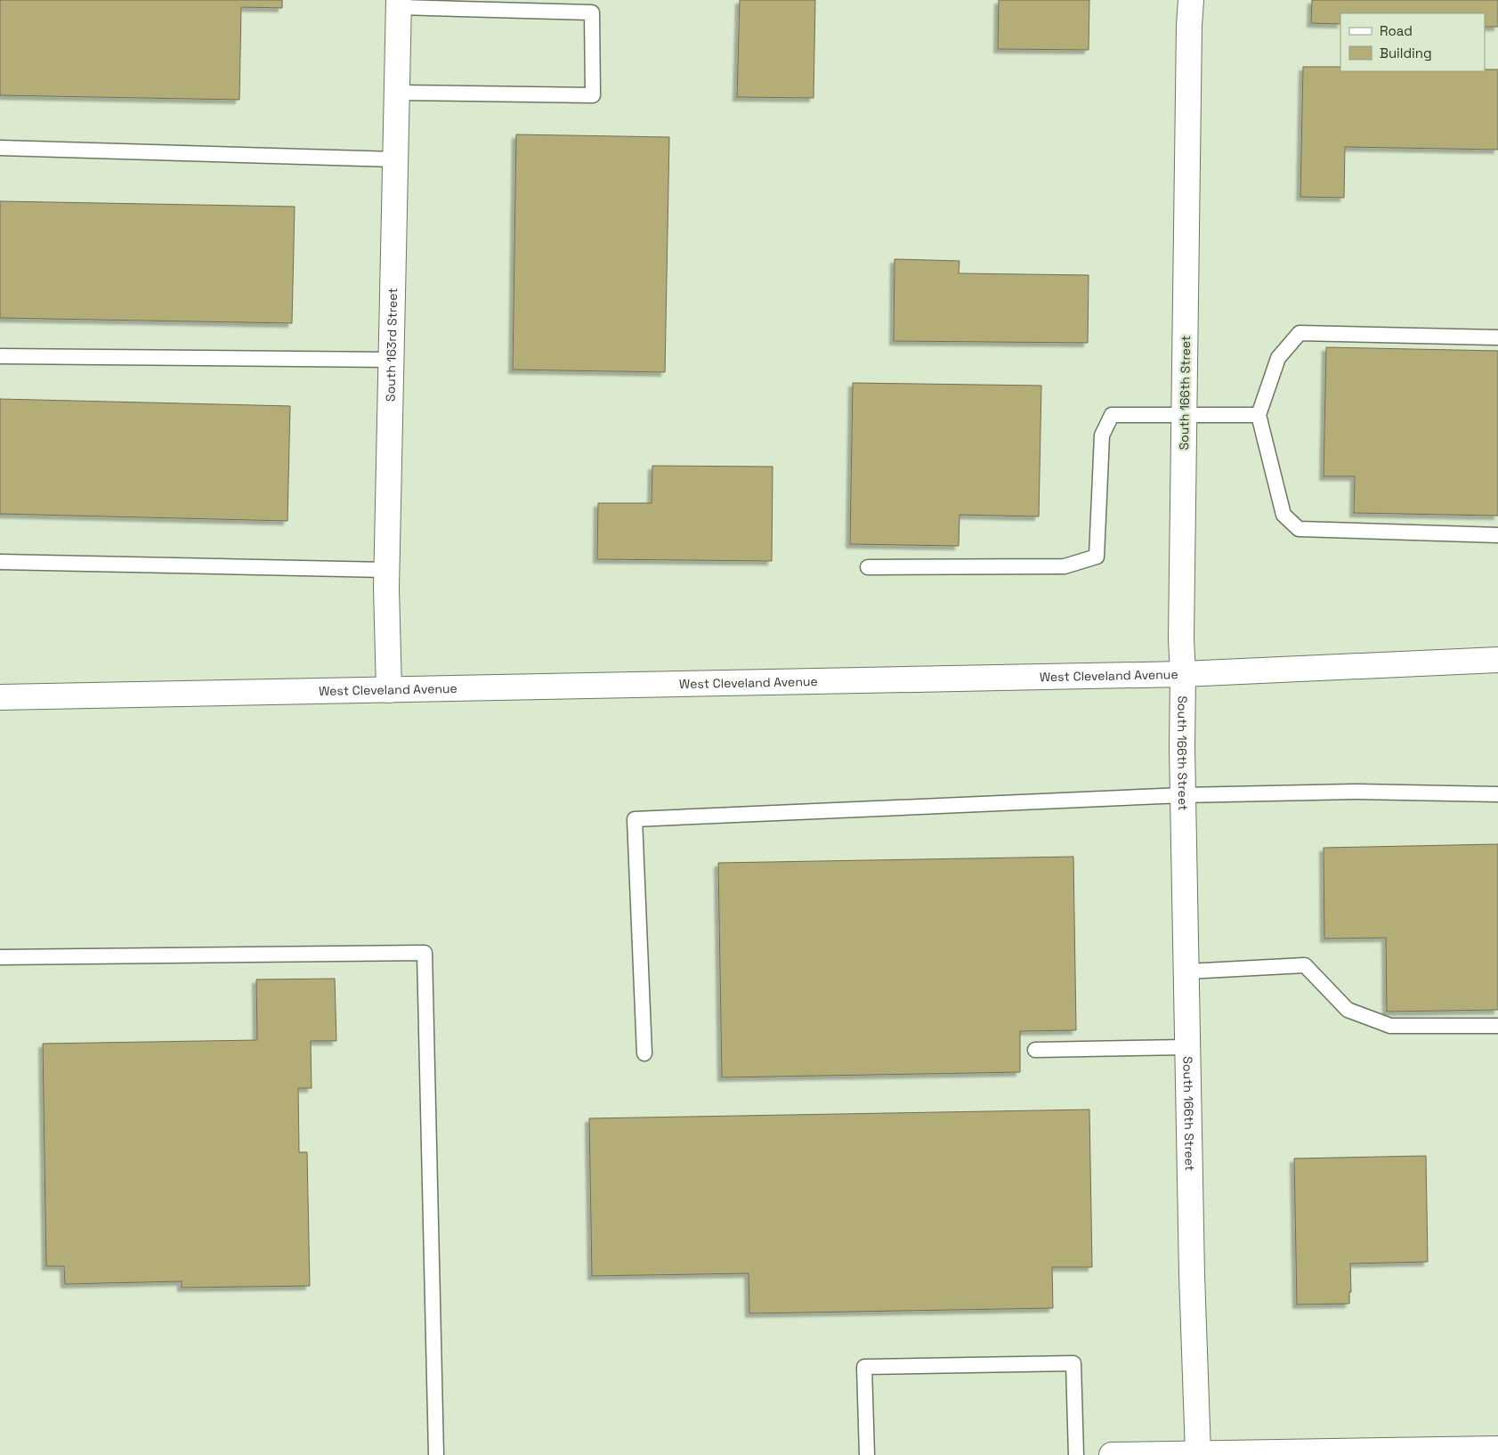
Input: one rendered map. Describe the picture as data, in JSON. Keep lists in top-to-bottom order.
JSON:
{
  "streets": {
    "street": ["South 163rd Street", "South 166th Street", "West Cleveland Avenue"]
  },
  "crossings": [
    ["South 163rd Street", "West Cleveland Avenue"],
    ["South 166th Street", "West Cleveland Avenue"]
  ],
  "legend": ["Road", "Building"]
}
